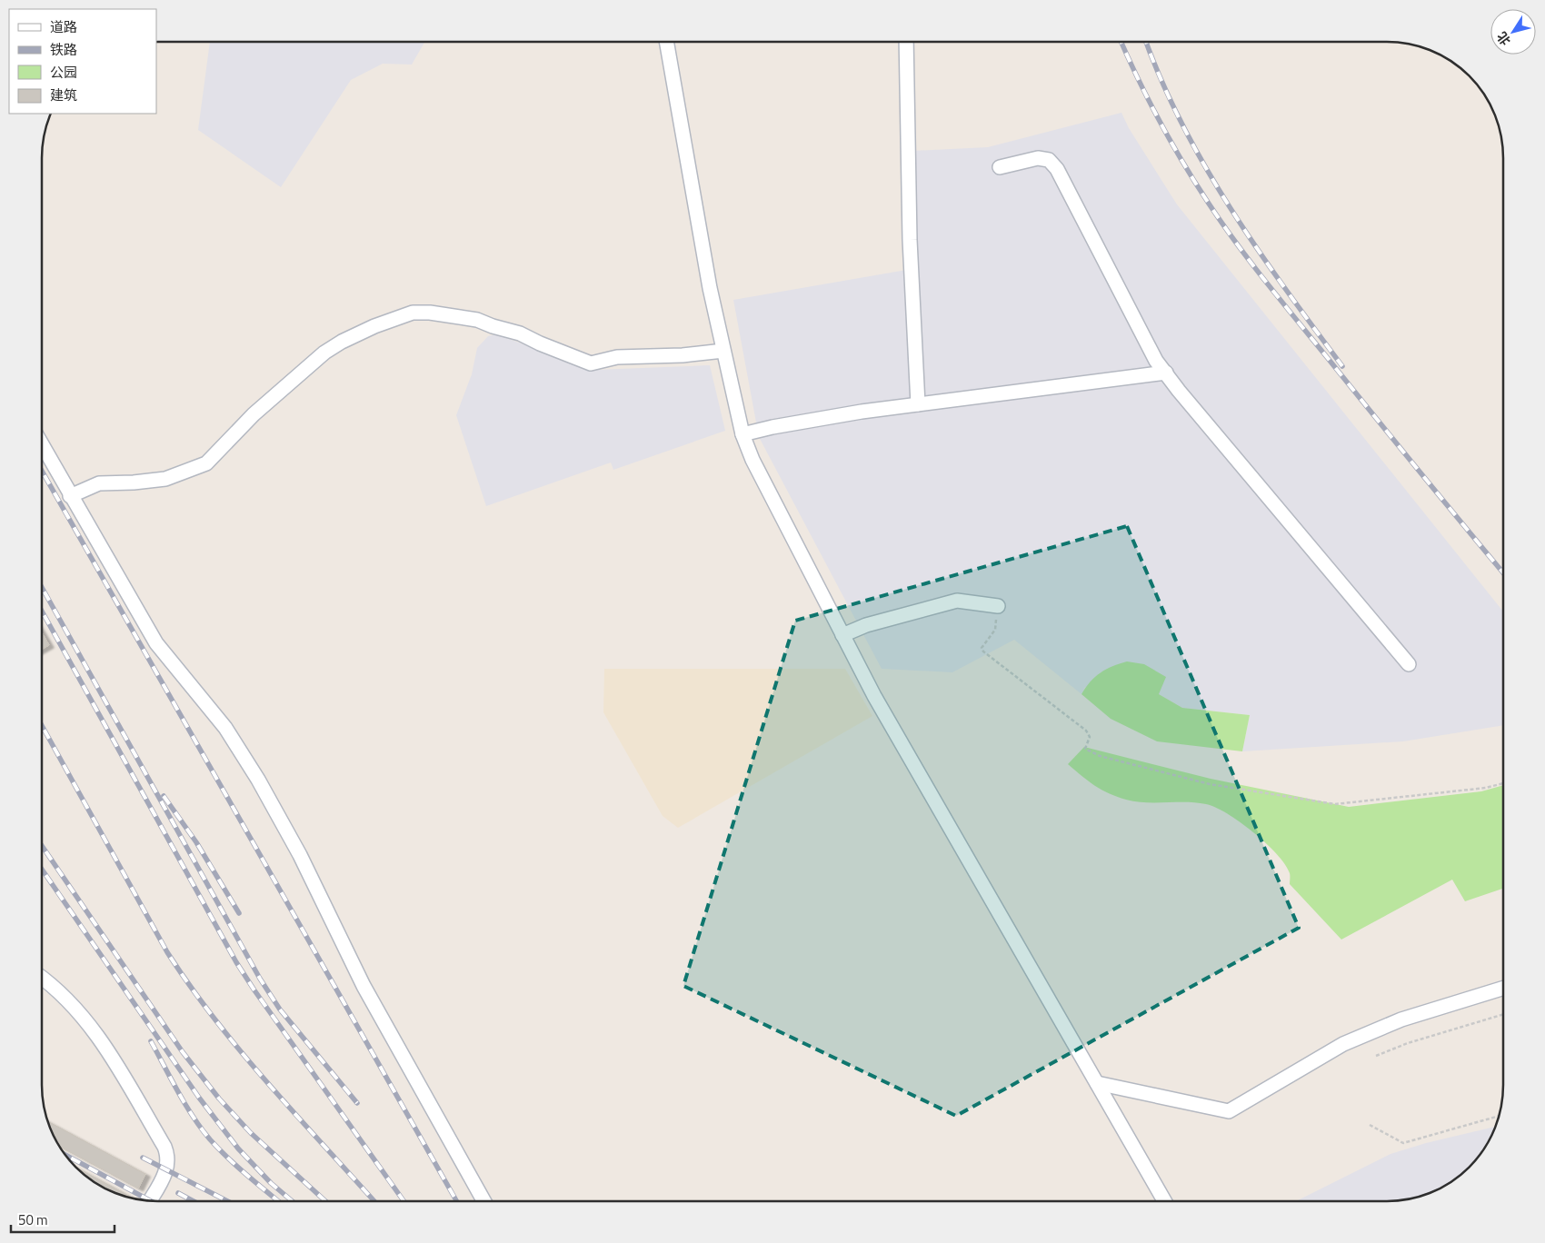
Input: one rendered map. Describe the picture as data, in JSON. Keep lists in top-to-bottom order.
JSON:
{
  "legend": [
    "道路",
    "铁路",
    "公园",
    "建筑"
  ],
  "scale_bar": "50 m",
  "north": "bottom left"
}
